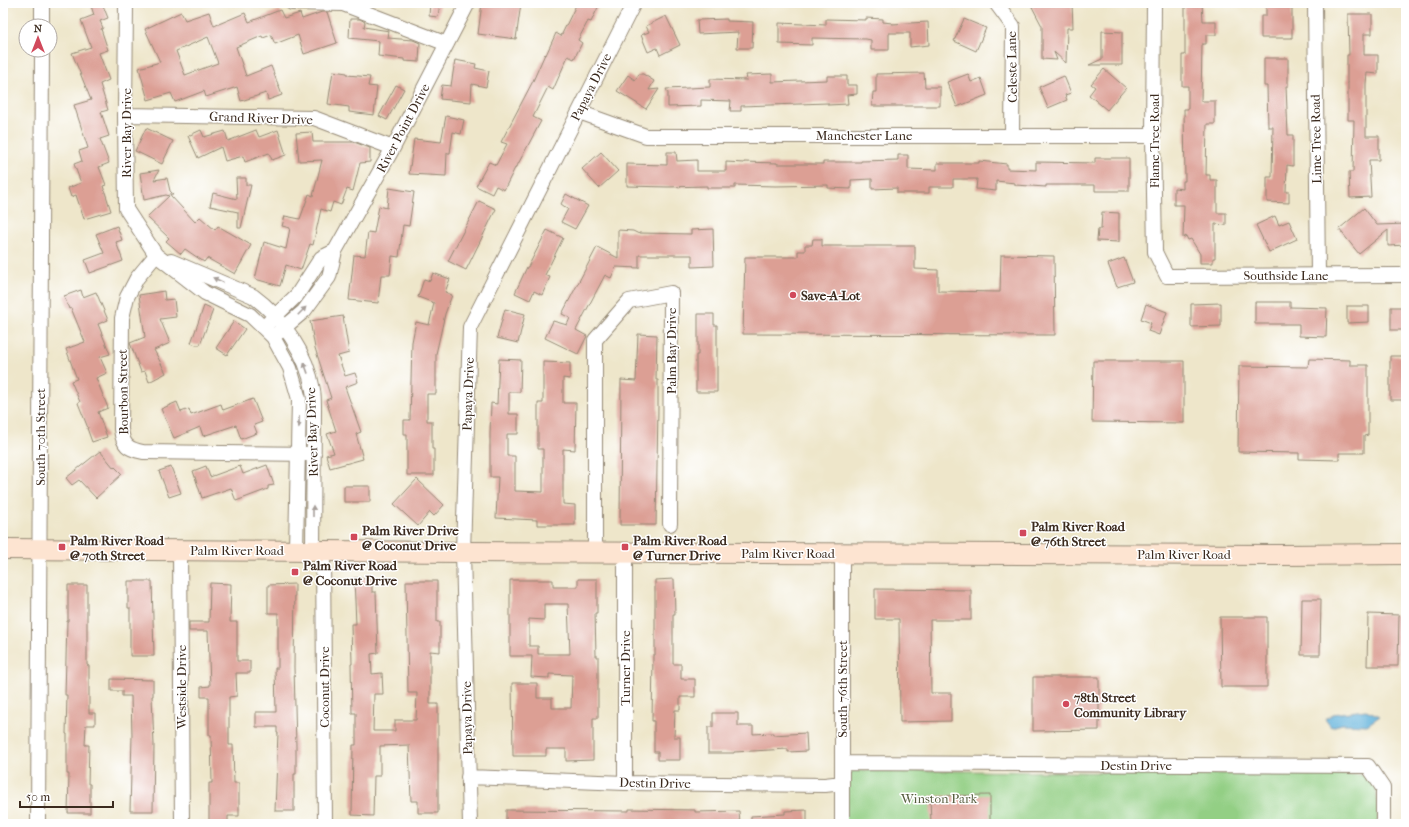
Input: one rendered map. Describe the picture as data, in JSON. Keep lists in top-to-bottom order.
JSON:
{
  "streets": {
    "street": [
      "Celeste Lane",
      "Papaya Drive",
      "Grand River Drive",
      "River Point Drive",
      "River Bay Drive",
      "Manchester Lane",
      "Lime Tree Road",
      "Flame Tree Road",
      "Southside Lane",
      "Palm Bay Drive",
      "Bourbon Street",
      "South 70th Street",
      "Palm River Road",
      "Turner Drive",
      "Westside Drive",
      "Coconut Drive",
      "South 76th Street",
      "Destin Drive"
    ]
  },
  "crossings": [
    ["Celeste Lane", "Manchester Lane"],
    ["Papaya Drive", "Manchester Lane"],
    ["Papaya Drive", "Palm River Road"],
    ["Papaya Drive", "Destin Drive"],
    ["Grand River Drive", "River Point Drive"],
    ["Grand River Drive", "River Bay Drive"],
    ["River Point Drive", "River Bay Drive"],
    ["River Bay Drive", "Bourbon Street"],
    ["River Bay Drive", "Palm River Road"],
    ["River Bay Drive", "Coconut Drive"],
    ["Manchester Lane", "Flame Tree Road"],
    ["Lime Tree Road", "Southside Lane"],
    ["Flame Tree Road", "Southside Lane"],
    ["Palm Bay Drive", "Palm River Road"],
    ["South 70th Street", "Palm River Road"],
    ["Palm River Road", "Turner Drive"],
    ["Palm River Road", "Westside Drive"],
    ["Palm River Road", "Coconut Drive"],
    ["Palm River Road", "South 76th Street"],
    ["Turner Drive", "Destin Drive"],
    ["South 76th Street", "Destin Drive"]
  ],
  "parks": ["Winston Park"],
  "places": {
    "other": ["Save-A-Lot", "78th Street Community Library"],
    "transit": [
      "Palm River Road @ 76th Street",
      "Palm River Drive @ Coconut Drive",
      "Palm River Road @ 70th Street",
      "Palm River Road @ Turner Drive",
      "Palm River Road @ Coconut Drive"
    ]
  },
  "scale_bar": "50 m",
  "north": "top"
}
